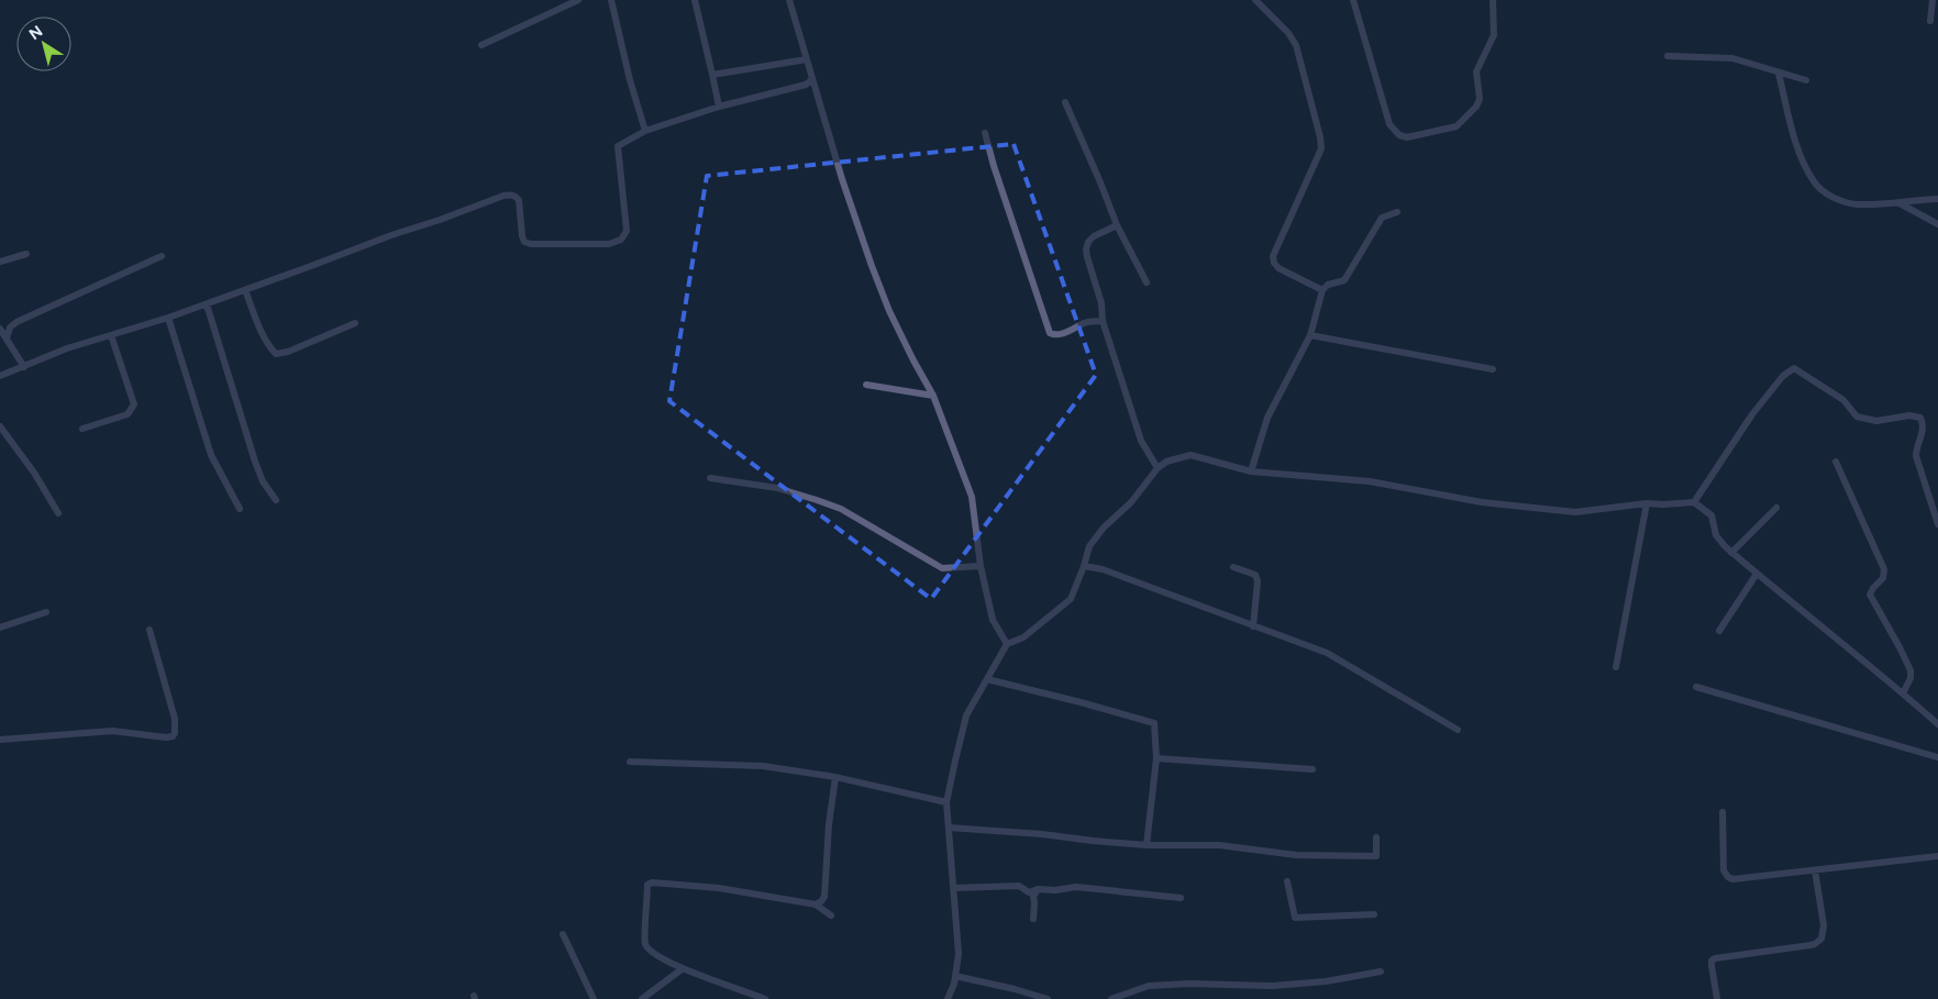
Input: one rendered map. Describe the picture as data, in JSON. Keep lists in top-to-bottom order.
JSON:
{
  "north": "top left"
}
